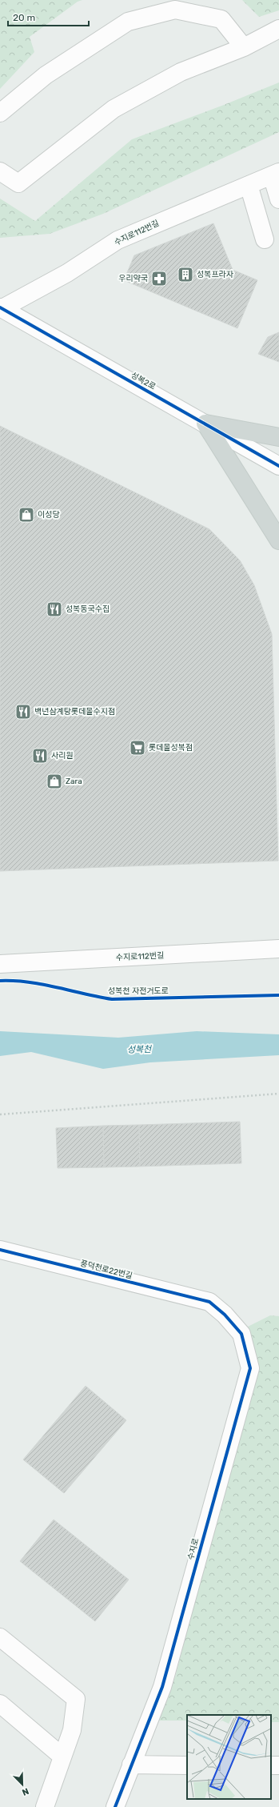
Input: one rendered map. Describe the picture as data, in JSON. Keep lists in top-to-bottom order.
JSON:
{
  "streets": {
    "street": [
      "수지로112번길",
      "성복2로",
      "풍덕천로22번길",
      "수지로"
    ],
    "cycle path": ["성복천 자전거도로"]
  },
  "crossings": [
    ["수지로112번길", "성복2로"],
    ["풍덕천로22번길", "수지로"]
  ],
  "water": ["성복천"],
  "places": {
    "building": ["성복프라자"],
    "pharmacy": ["우리약국"],
    "shop": ["이성당", "Zara"],
    "restaurant": ["성복동국수집", "백년삼계탕롯데몰수지점", "사리원"],
    "supermarket": ["롯데몰성복점"]
  },
  "scale_bar": "20 m",
  "north": "bottom right"
}
